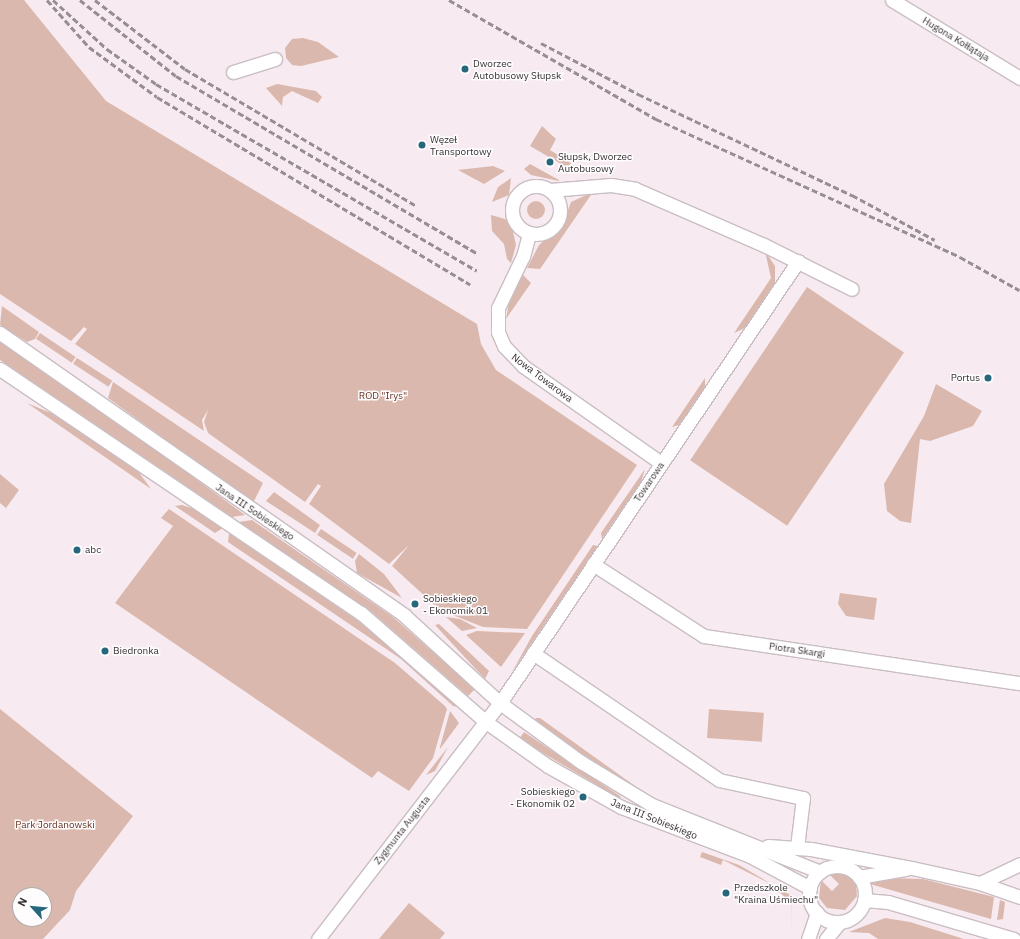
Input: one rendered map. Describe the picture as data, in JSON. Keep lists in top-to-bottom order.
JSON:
{
  "streets": {
    "street": [
      "Hugona Kołłątaja",
      "Nowa Towarowa",
      "Towarowa",
      "Jana III Sobieskiego",
      "Piotra Skargi",
      "Zygmunta Augusta"
    ]
  },
  "crossings": [
    ["Nowa Towarowa", "Towarowa"],
    ["Towarowa", "Jana III Sobieskiego"],
    ["Towarowa", "Piotra Skargi"],
    ["Jana III Sobieskiego", "Zygmunta Augusta"]
  ],
  "parks": ["ROD \"Irys\"", "Park Jordanowski"],
  "places": [
    "Dworzec Autobusowy Słupsk",
    "Węzeł Transportowy",
    "Słupsk, Dworzec Autobusowy",
    "Portus",
    "abc",
    "Sobieskiego - Ekonomik 01",
    "Biedronka",
    "Sobieskiego - Ekonomik 02",
    "Przedszkole \"Kraina Uśmiechu\""
  ],
  "north": "top left"
}
